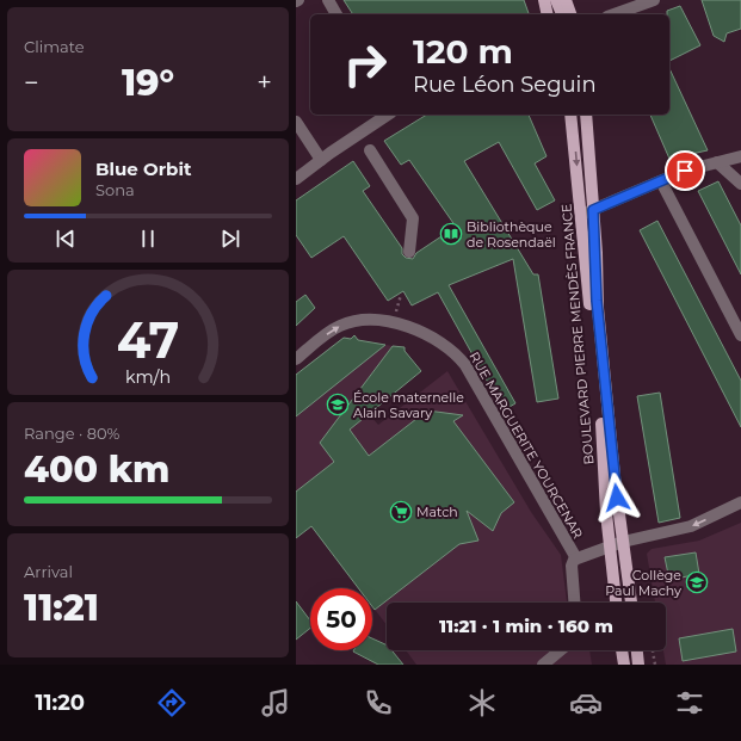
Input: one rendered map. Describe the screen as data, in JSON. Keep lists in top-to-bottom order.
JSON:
{
  "streets": {
    "main road": ["BOULEVARD PIERRE MENDÈS FRANCE"],
    "street": ["RUE MARGUERITE YOURCENAR"]
  },
  "one_way": ["RUE MARGUERITE YOURCENAR"],
  "places": {
    "library": ["Bibliothèque de Rosendaël"],
    "school or university": ["École maternelle Alain Savary", "Collège Paul Machy"],
    "supermarket": ["Match"]
  },
  "page": {
    "tile": [
      "Climate",
      ["Range · 80%", "400 km"],
      ["Arrival", "11:21"]
    ],
    "turn": ["120 m", "Rue Léon Seguin"],
    "heat": ["−", "19°", "+"],
    "song": ["Blue Orbit", "Sona"],
    "limit": "50",
    "trip": "11:21 · 1 min · 160 m",
    "tabs": "11:20",
    "gauge": ["47", "km/h"]
  }
}
